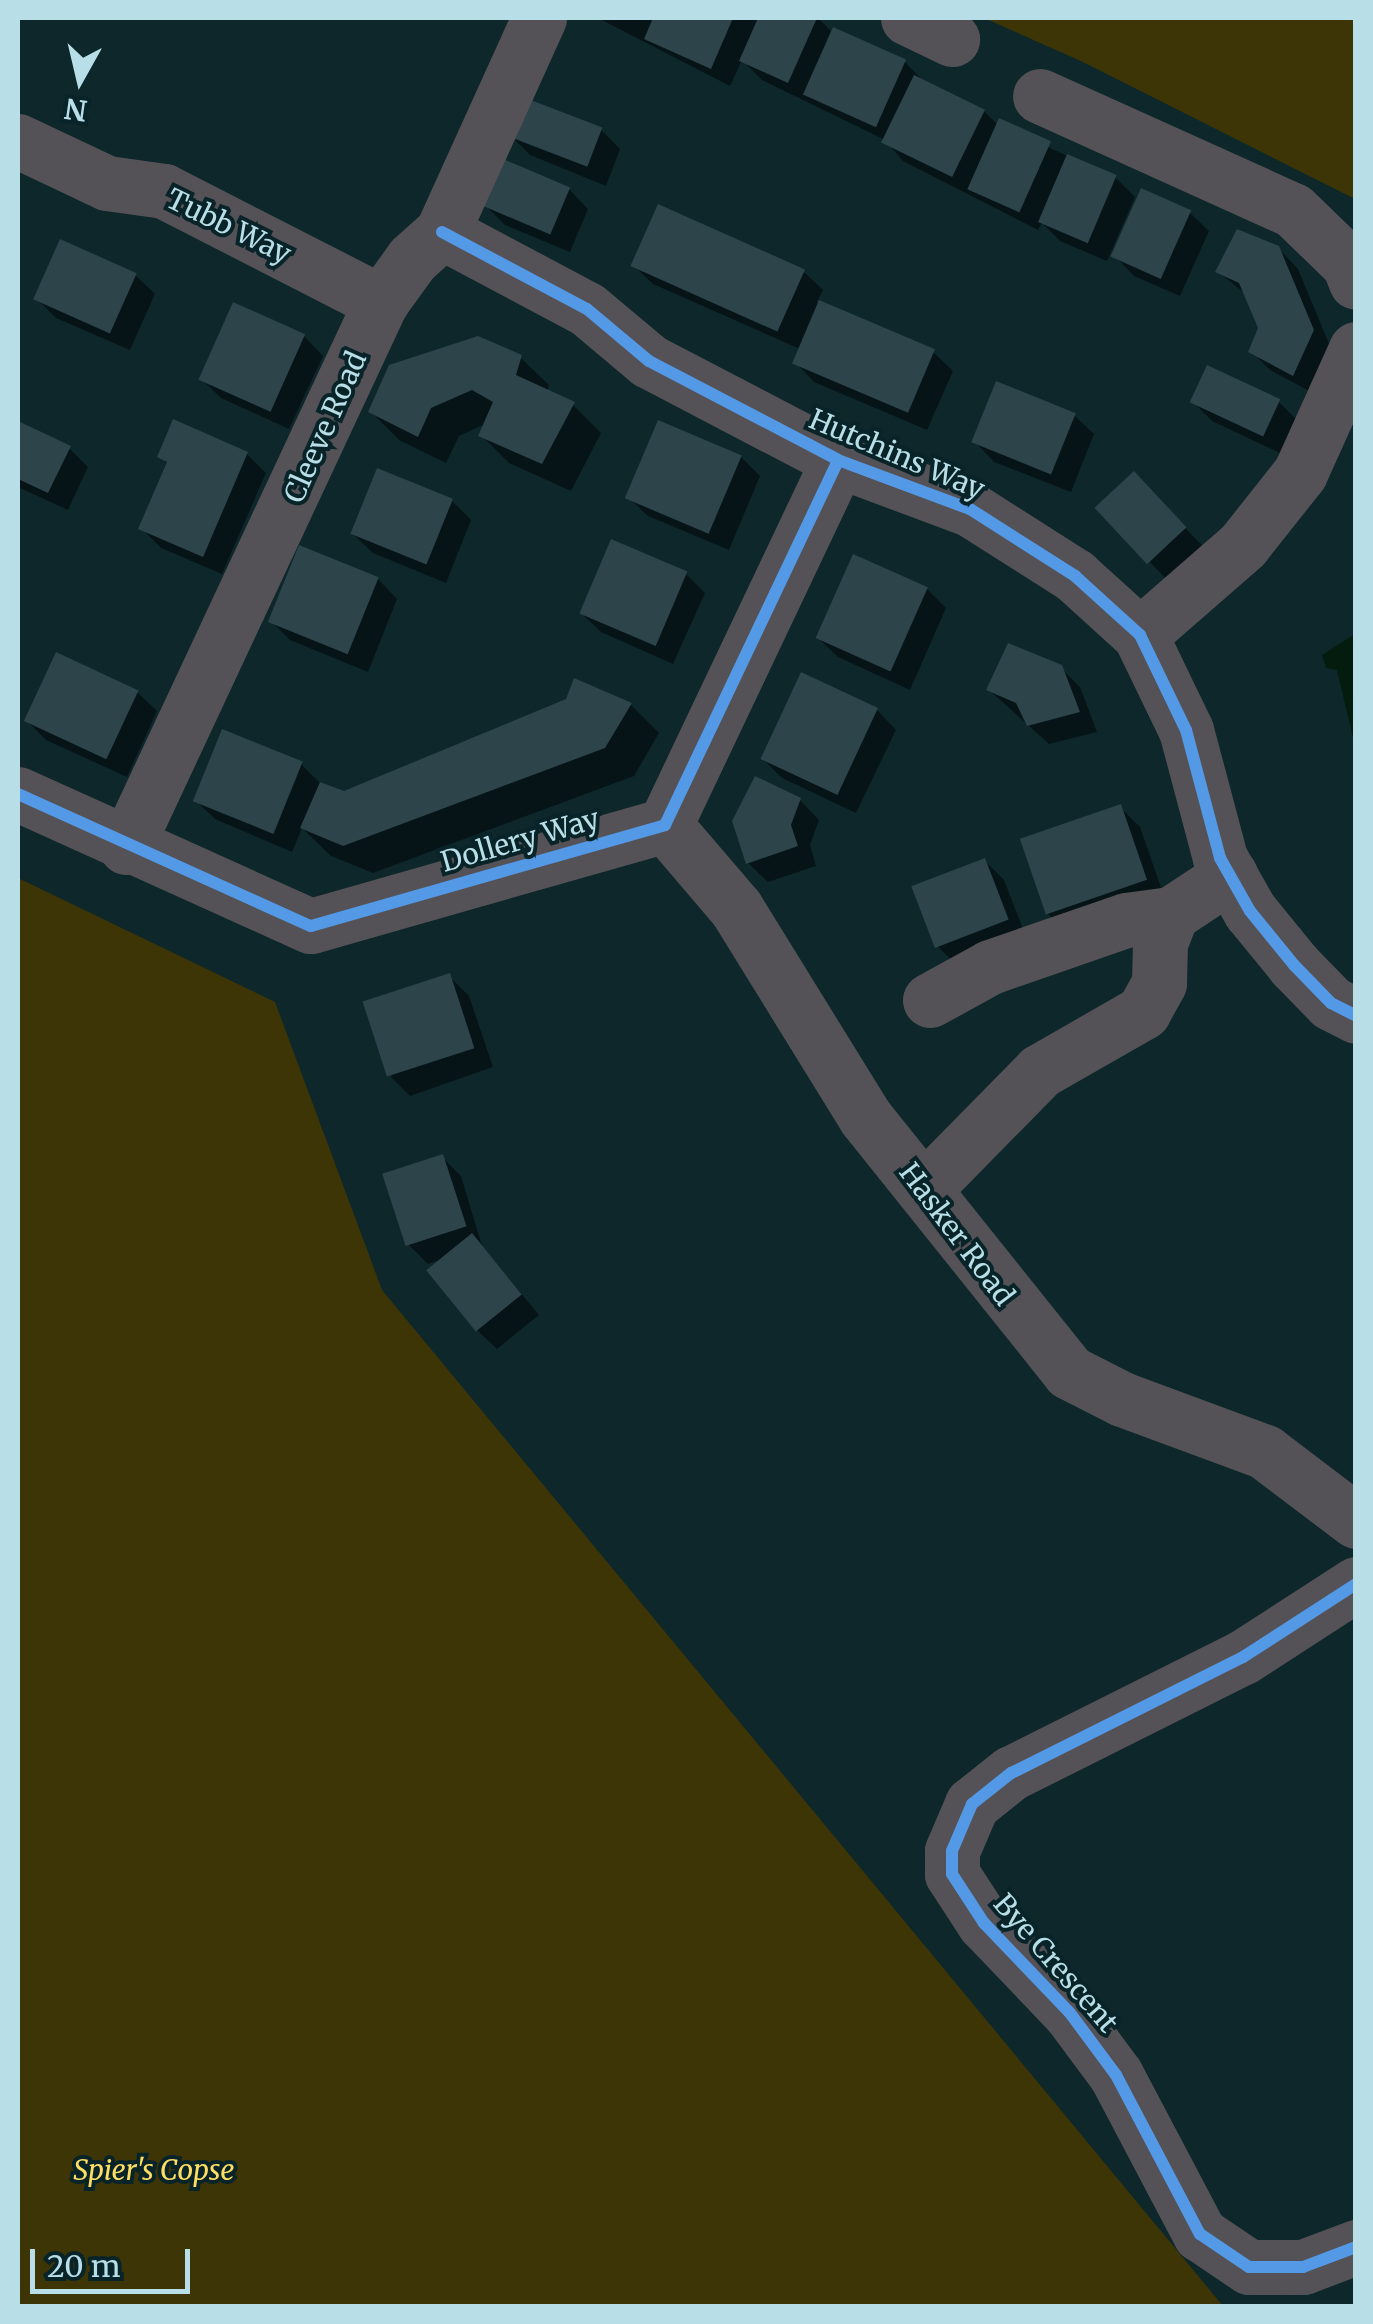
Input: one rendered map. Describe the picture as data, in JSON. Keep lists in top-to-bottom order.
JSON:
{
  "streets": {
    "street": [
      "Tubb Way",
      "Cleeve Road",
      "Hutchins Way",
      "Dollery Way",
      "Hasker Road",
      "Bye Crescent"
    ]
  },
  "crossings": [
    ["Tubb Way", "Cleeve Road"],
    ["Cleeve Road", "Hutchins Way"],
    ["Cleeve Road", "Dollery Way"],
    ["Dollery Way", "Hasker Road"]
  ],
  "parks": ["Spier's Copse"],
  "scale_bar": "20 m",
  "north": "bottom"
}
